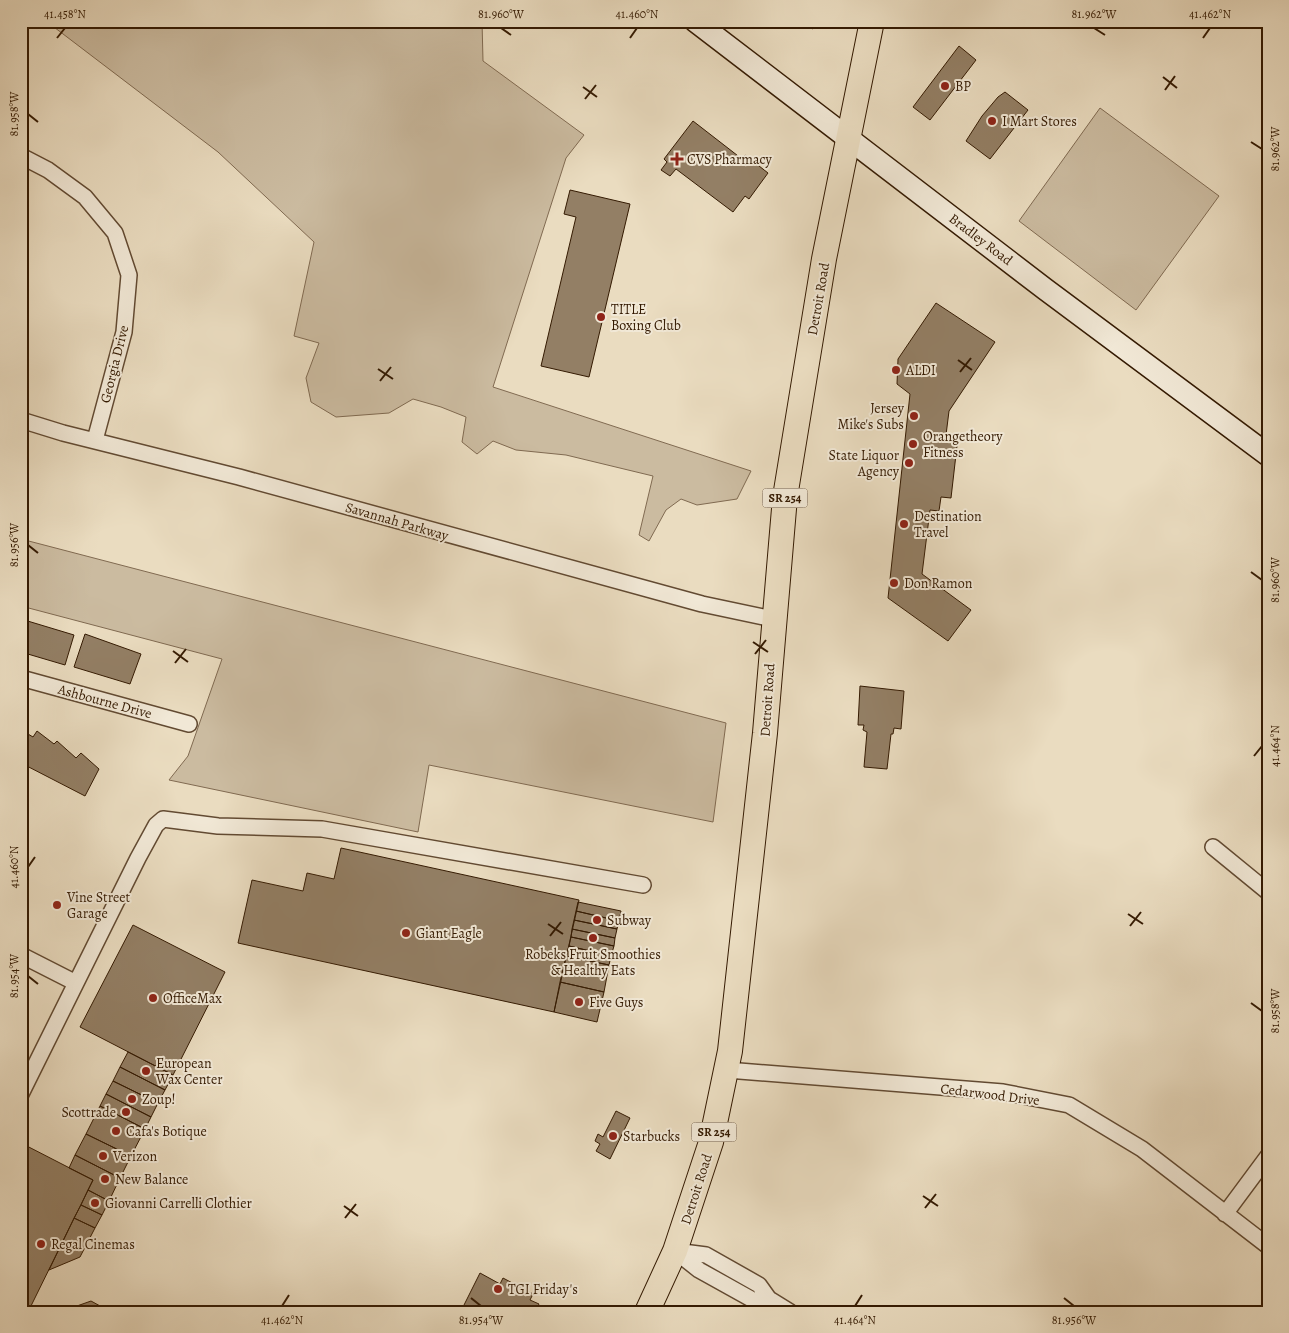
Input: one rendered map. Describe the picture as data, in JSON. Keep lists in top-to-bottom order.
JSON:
{
  "streets": {
    "main road": ["Detroit Road", "SR 254"],
    "street": [
      "Bradley Road",
      "Georgia Drive",
      "Savannah Parkway",
      "Ashbourne Drive",
      "Cedarwood Drive"
    ]
  },
  "crossings": [
    ["Bradley Road", "Detroit Road"],
    ["Detroit Road", "Savannah Parkway"],
    ["Detroit Road", "Cedarwood Drive"],
    ["Georgia Drive", "Savannah Parkway"]
  ],
  "places": {
    "other": [
      "BP",
      "I Mart Stores",
      "TITLE Boxing Club",
      "ALDI",
      "Jersey Mike's Subs",
      "Orangetheory Fitness",
      "State Liquor Agency",
      "Destination Travel",
      "Don Ramon",
      "Vine Street Garage",
      "Subway",
      "Giant Eagle",
      "Robeks Fruit Smoothies & Healthy Eats",
      "OfficeMax",
      "Five Guys",
      "European Wax Center",
      "Zoup!",
      "Scottrade",
      "Cafa's Botique",
      "Starbucks",
      "Verizon",
      "New Balance",
      "Giovanni Carrelli Clothier",
      "Regal Cinemas",
      "TGI Friday's"
    ],
    "health": ["CVS Pharmacy"]
  },
  "coordinates": [
    "41.458°N",
    "81.960°W",
    "41.460°N",
    "81.962°W",
    "41.462°N",
    "81.958°W",
    "81.956°W",
    "41.464°N",
    "81.954°W"
  ]
}
